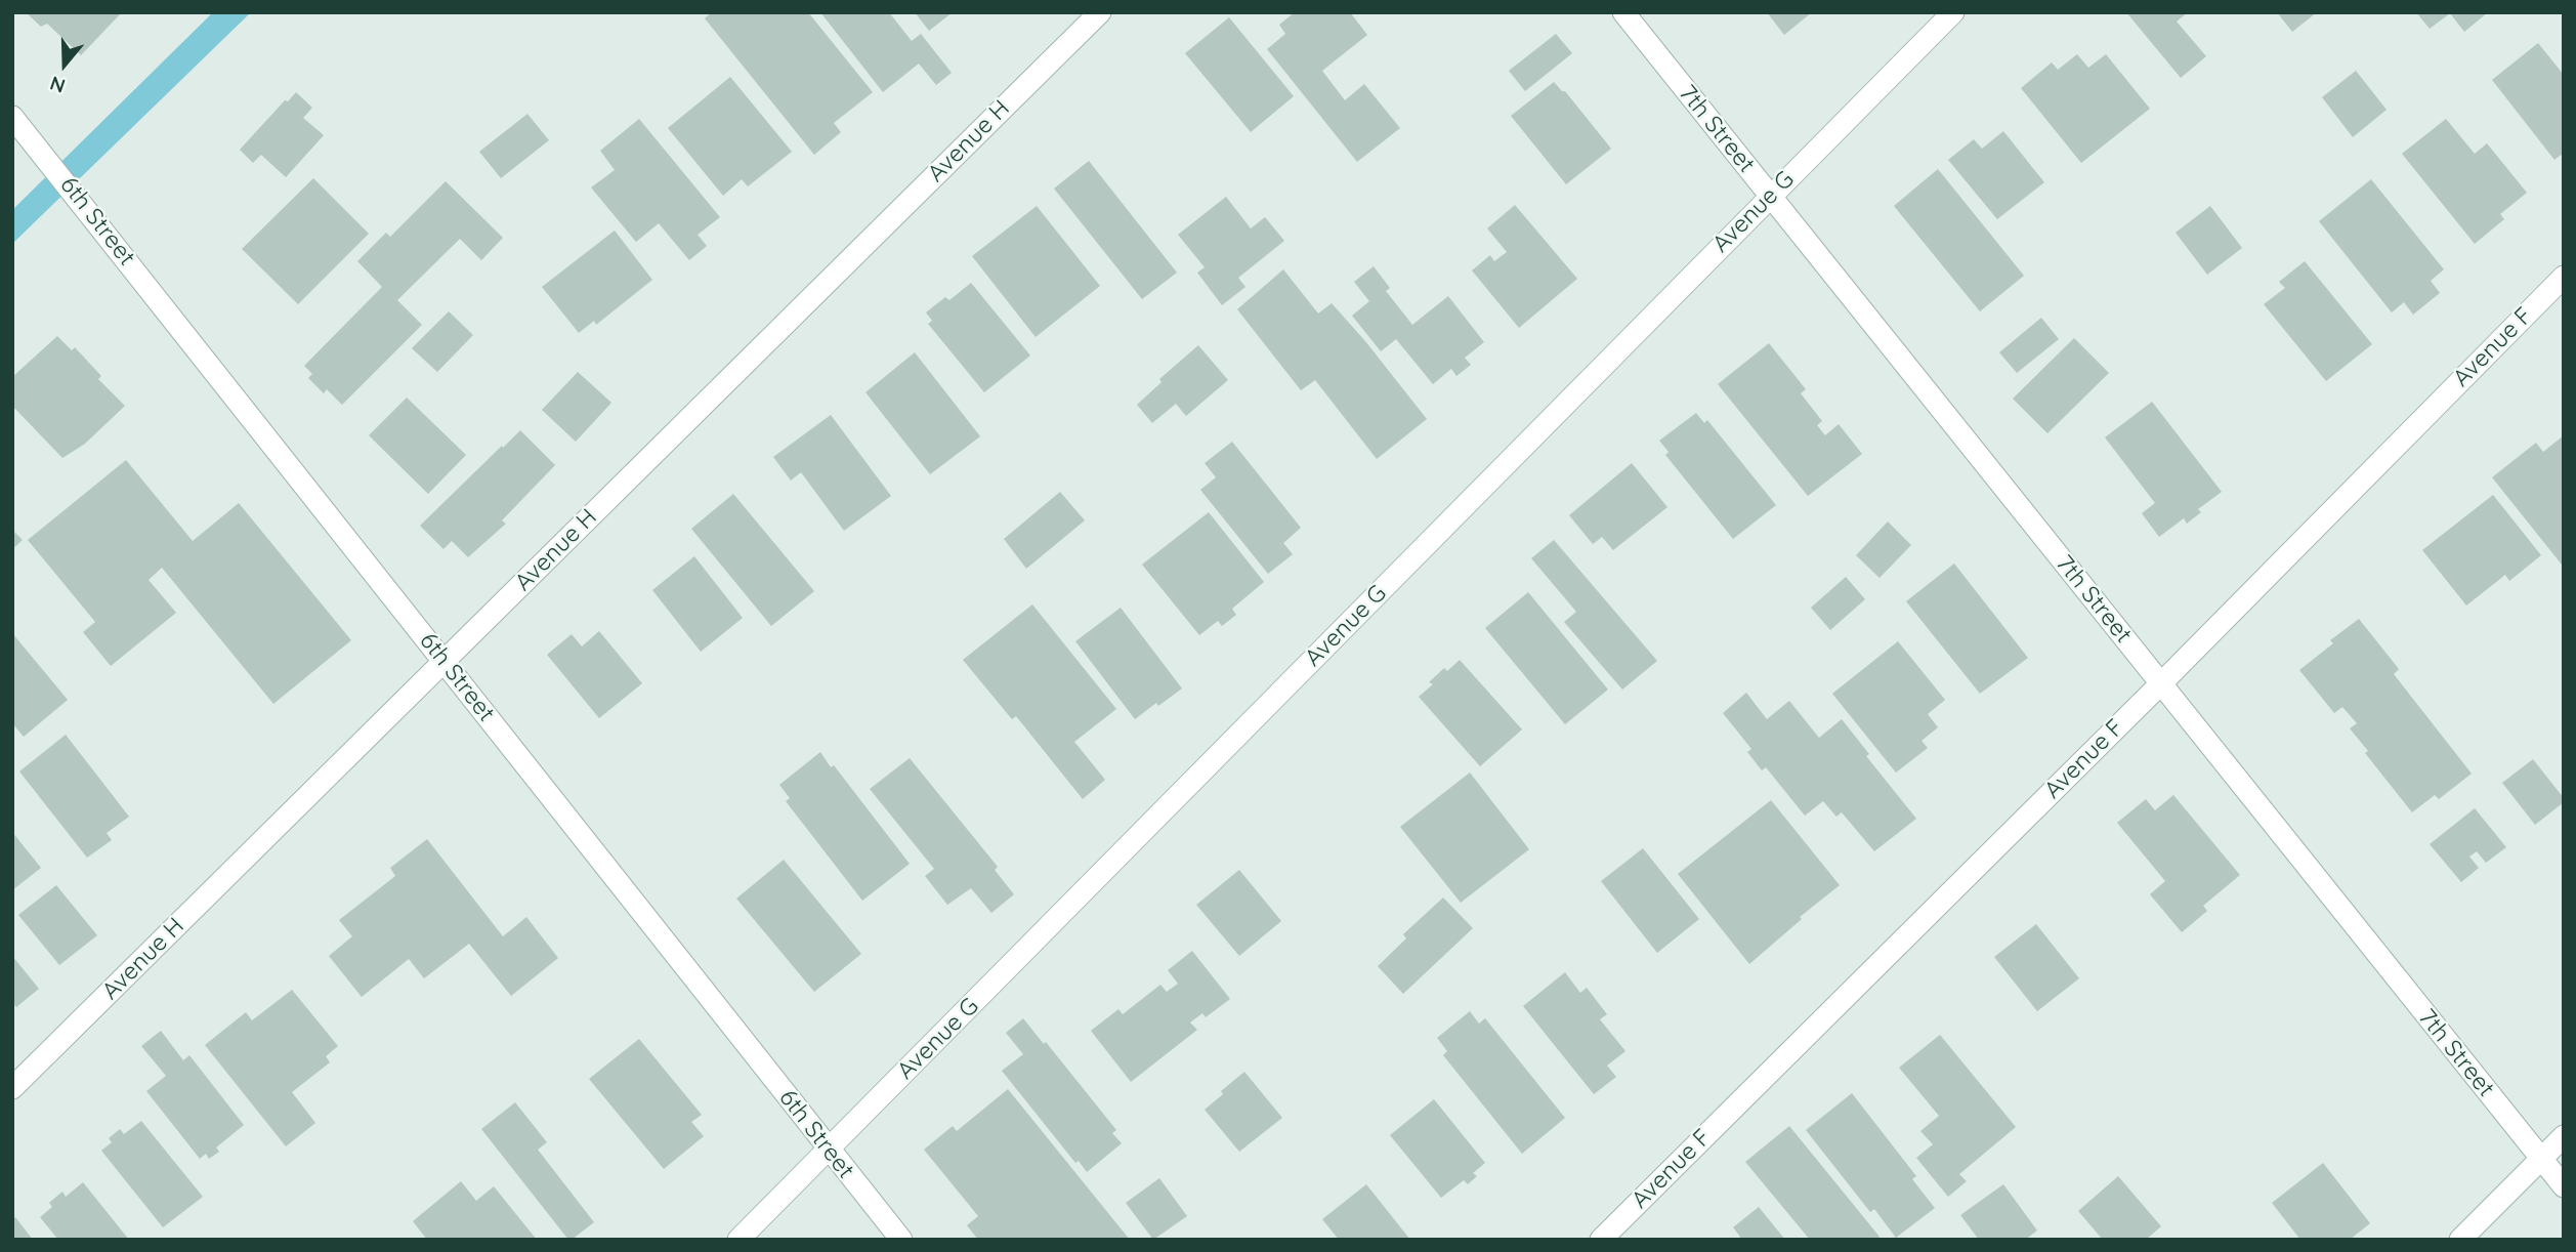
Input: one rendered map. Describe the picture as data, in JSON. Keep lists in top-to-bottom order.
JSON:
{
  "streets": {
    "street": [
      "7th Street",
      "Avenue H",
      "Avenue G",
      "6th Street",
      "Avenue F"
    ]
  },
  "crossings": [
    ["7th Street", "Avenue G"],
    ["7th Street", "Avenue F"],
    ["Avenue H", "6th Street"],
    ["Avenue G", "6th Street"]
  ],
  "north": "bottom"
}
